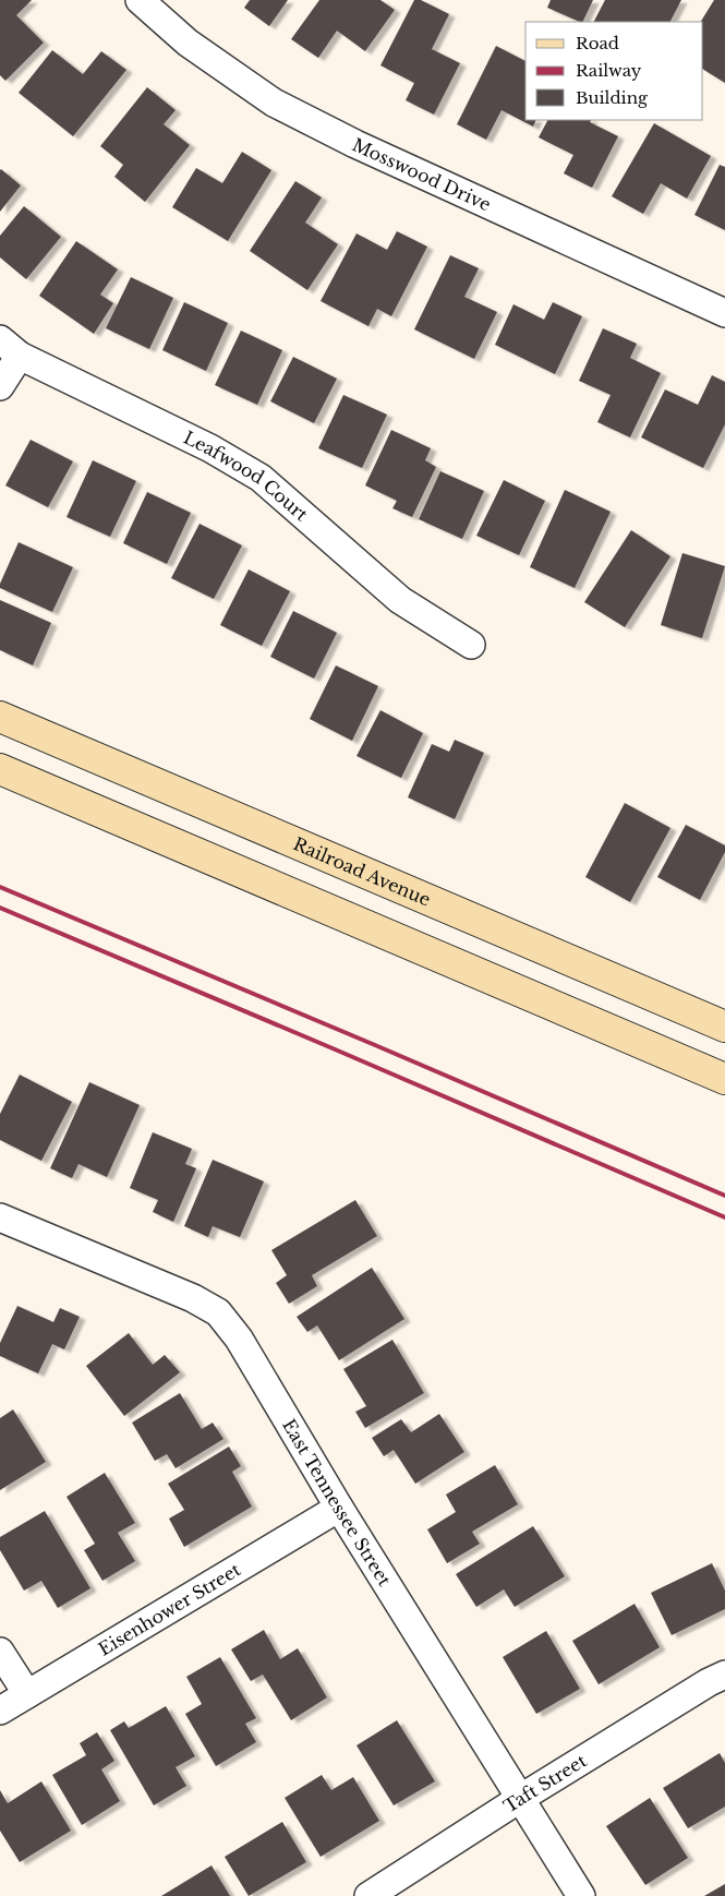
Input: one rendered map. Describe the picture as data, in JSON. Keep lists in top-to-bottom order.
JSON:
{
  "streets": {
    "street": [
      "Mosswood Drive",
      "Leafwood Court",
      "Railroad Avenue",
      "East Tennessee Street",
      "Eisenhower Street",
      "Taft Street"
    ]
  },
  "crossings": [
    ["East Tennessee Street", "Eisenhower Street"],
    ["East Tennessee Street", "Taft Street"]
  ],
  "legend": ["Road", "Railway", "Building"]
}
